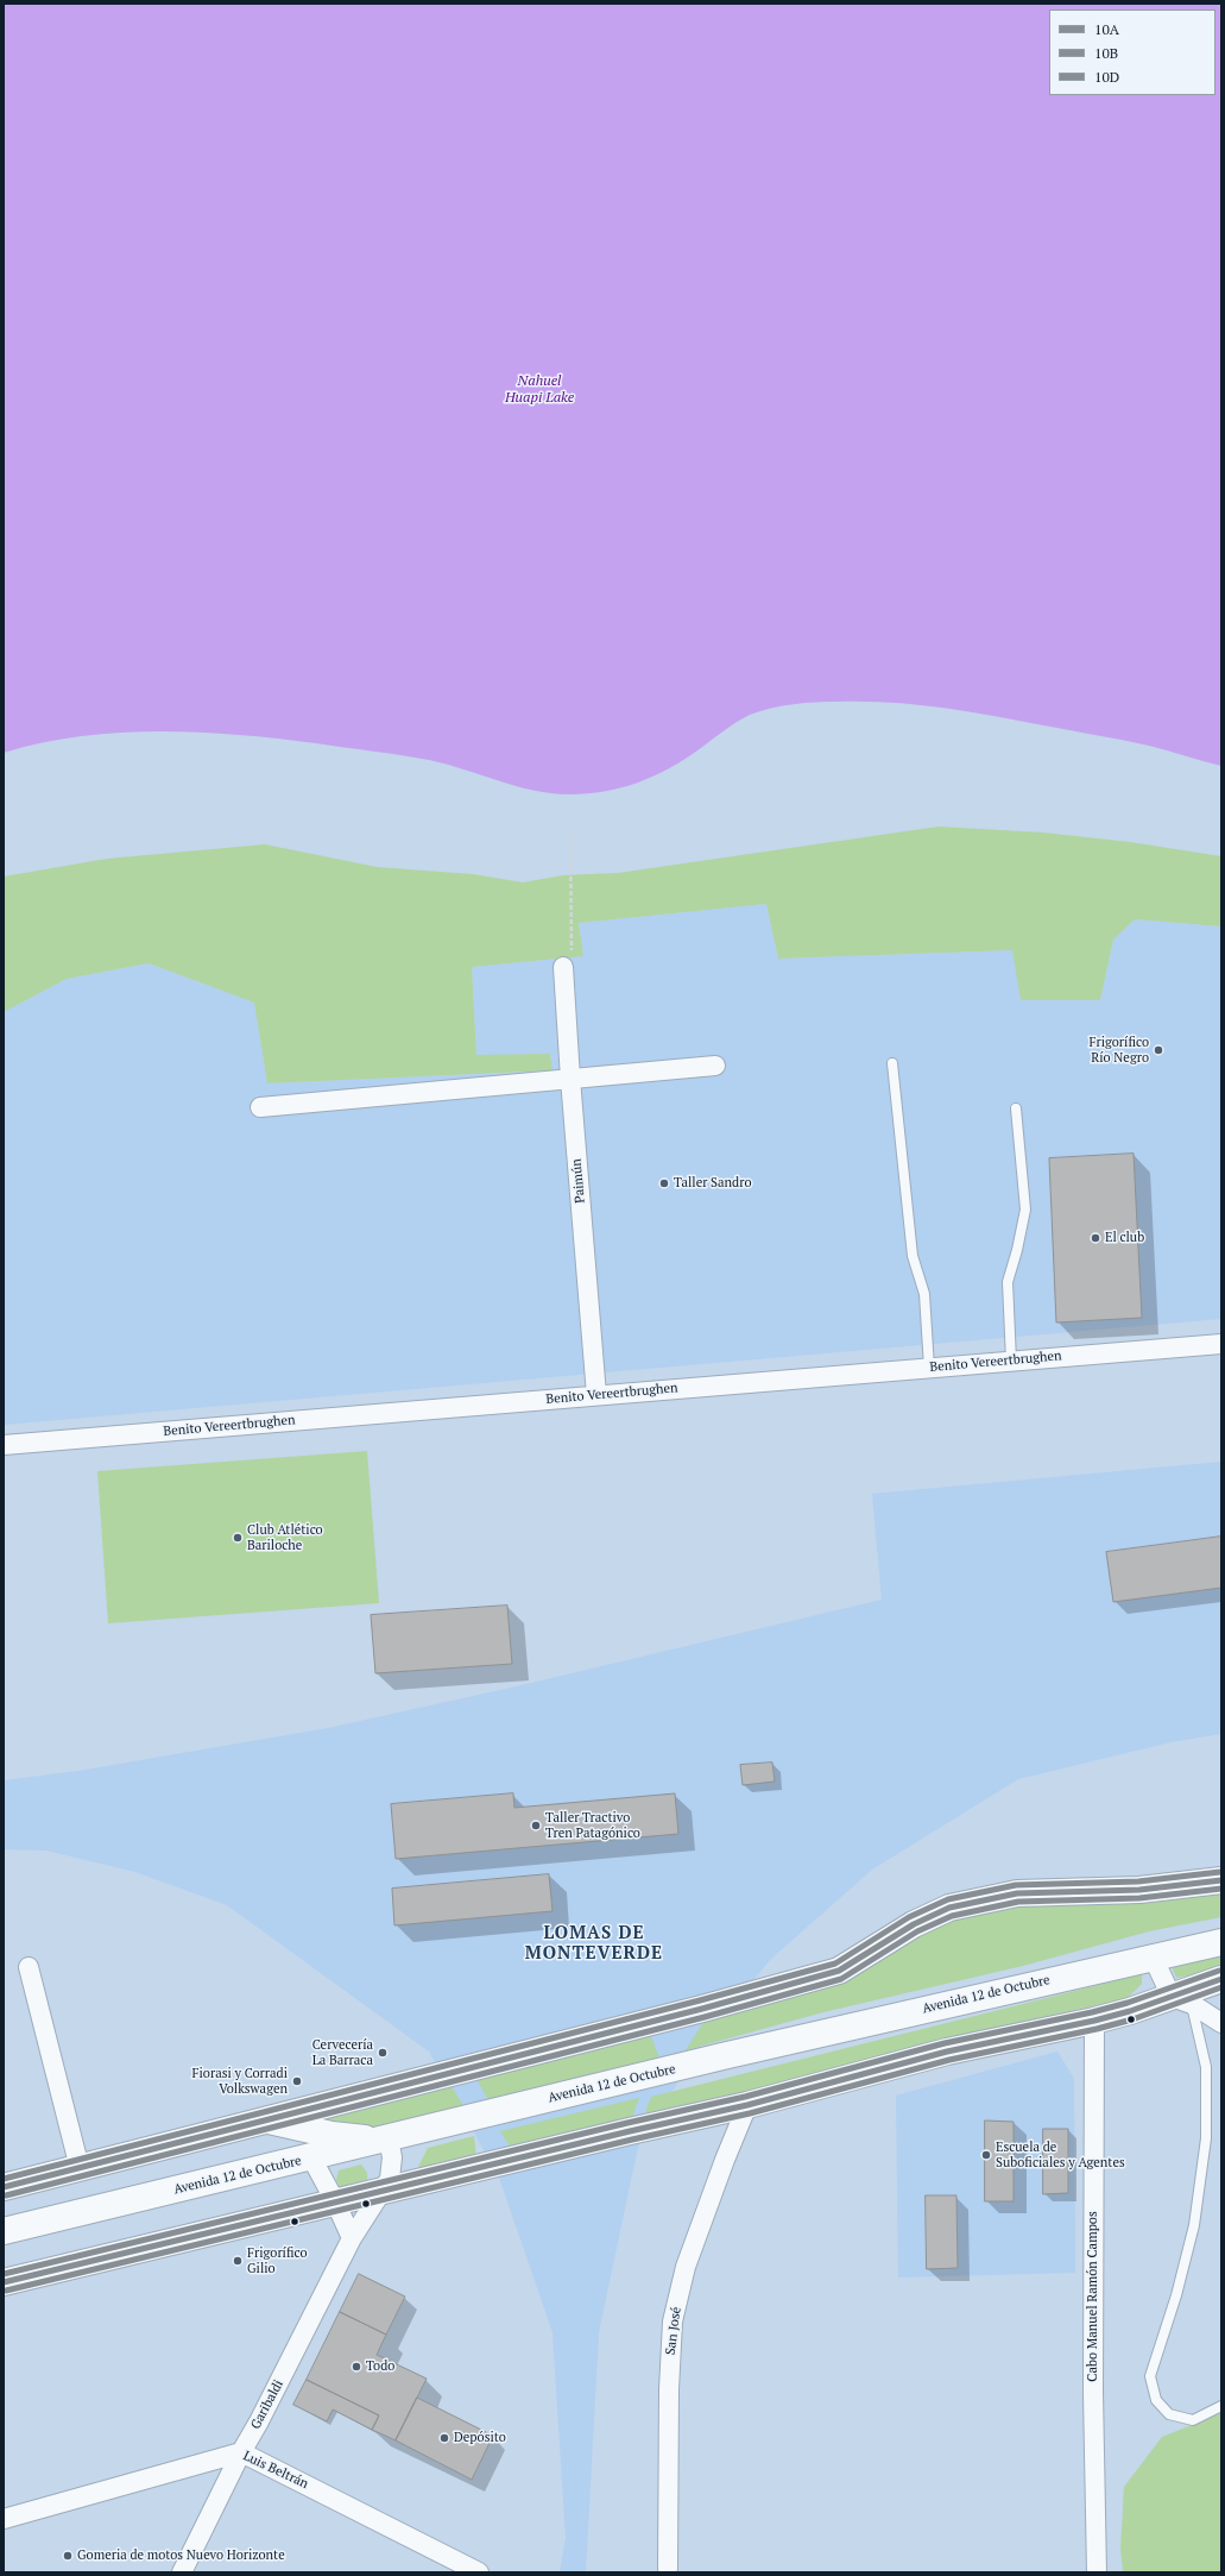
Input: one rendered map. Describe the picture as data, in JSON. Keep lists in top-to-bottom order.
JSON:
{
  "streets": {
    "street": [
      "Paimún",
      "Benito Vereertbrughen",
      "Avenida 12 de Octubre",
      "Cabo Manuel Ramón Campos",
      "San José",
      "Garibaldi",
      "Luis Beltrán"
    ]
  },
  "crossings": [
    ["Paimún", "Benito Vereertbrughen"],
    ["Avenida 12 de Octubre", "Garibaldi"],
    ["Garibaldi", "Luis Beltrán"]
  ],
  "districts": ["LOMAS DE MONTEVERDE"],
  "water": ["Nahuel Huapi Lake"],
  "places": [
    "Frigorífico Río Negro",
    "Taller Sandro",
    "El club",
    "Club Atlético Bariloche",
    "Taller Tractivo Tren Patagónico",
    "Cervecería La Barraca",
    "Fiorasi y Corradi Volkswagen",
    "Escuela de Suboficiales y Agentes",
    "Frigorífico Gilio",
    "Todo",
    "Depósito",
    "Gomeria de motos Nuevo Horizonte"
  ],
  "lines": ["transit line 10D", "transit line 10A", "transit line 10B"],
  "legend": ["10A", "10B", "10D"]
}
